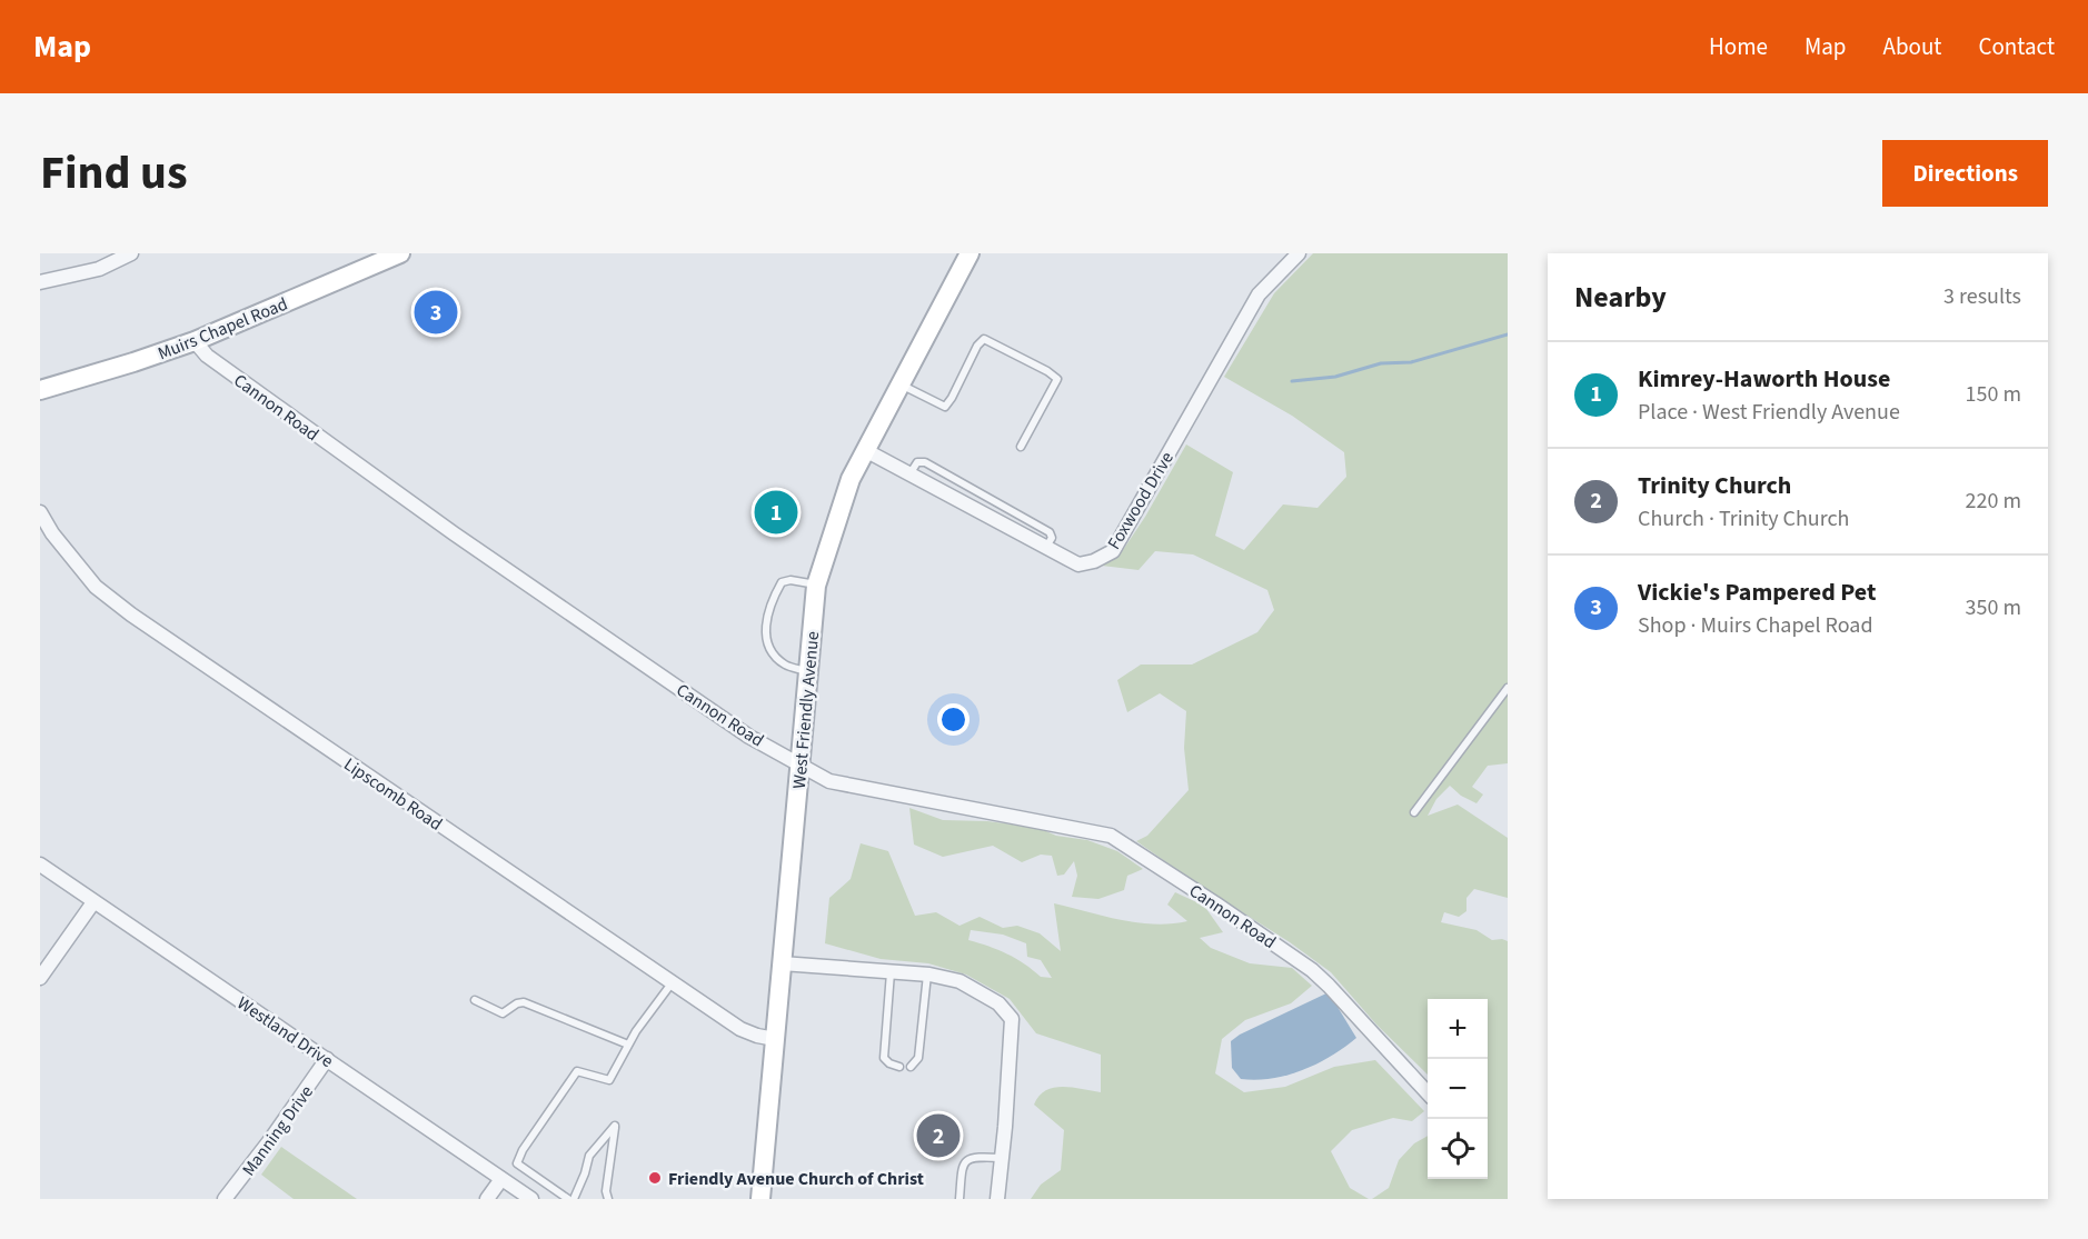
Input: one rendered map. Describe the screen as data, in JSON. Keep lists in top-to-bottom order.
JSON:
{
  "streets": {
    "main road": ["Muirs Chapel Road", "West Friendly Avenue"],
    "street": [
      "Cannon Road",
      "Foxwood Drive",
      "Lipscomb Road",
      "Westland Drive",
      "Manning Drive"
    ]
  },
  "crossings": [
    ["Muirs Chapel Road", "Cannon Road"],
    ["Cannon Road", "West Friendly Avenue"],
    ["Foxwood Drive", "West Friendly Avenue"],
    ["West Friendly Avenue", "Lipscomb Road"],
    ["Westland Drive", "Manning Drive"]
  ],
  "places": ["Friendly Avenue Church of Christ"],
  "page": {
    "header": "Map",
    "nav": [
      "Home",
      "Map",
      "About",
      "Contact"
    ],
    "title": "Find us",
    "buttons": "Directions",
    "heading": ["Nearby", "3 results"],
    "pins": ["3", "1", "2"],
    "list": [
      {
        "mark": "1",
        "name": "Kimrey-Haworth House",
        "note": "Place · West Friendly Avenue",
        "value": "150 m"
      },
      {
        "mark": "2",
        "name": "Trinity Church",
        "note": "Church · Trinity Church",
        "value": "220 m"
      },
      {
        "mark": "3",
        "name": "Vickie's Pampered Pet",
        "note": "Shop · Muirs Chapel Road",
        "value": "350 m"
      }
    ],
    "map_buttons": ["+", "−"]
  }
}
